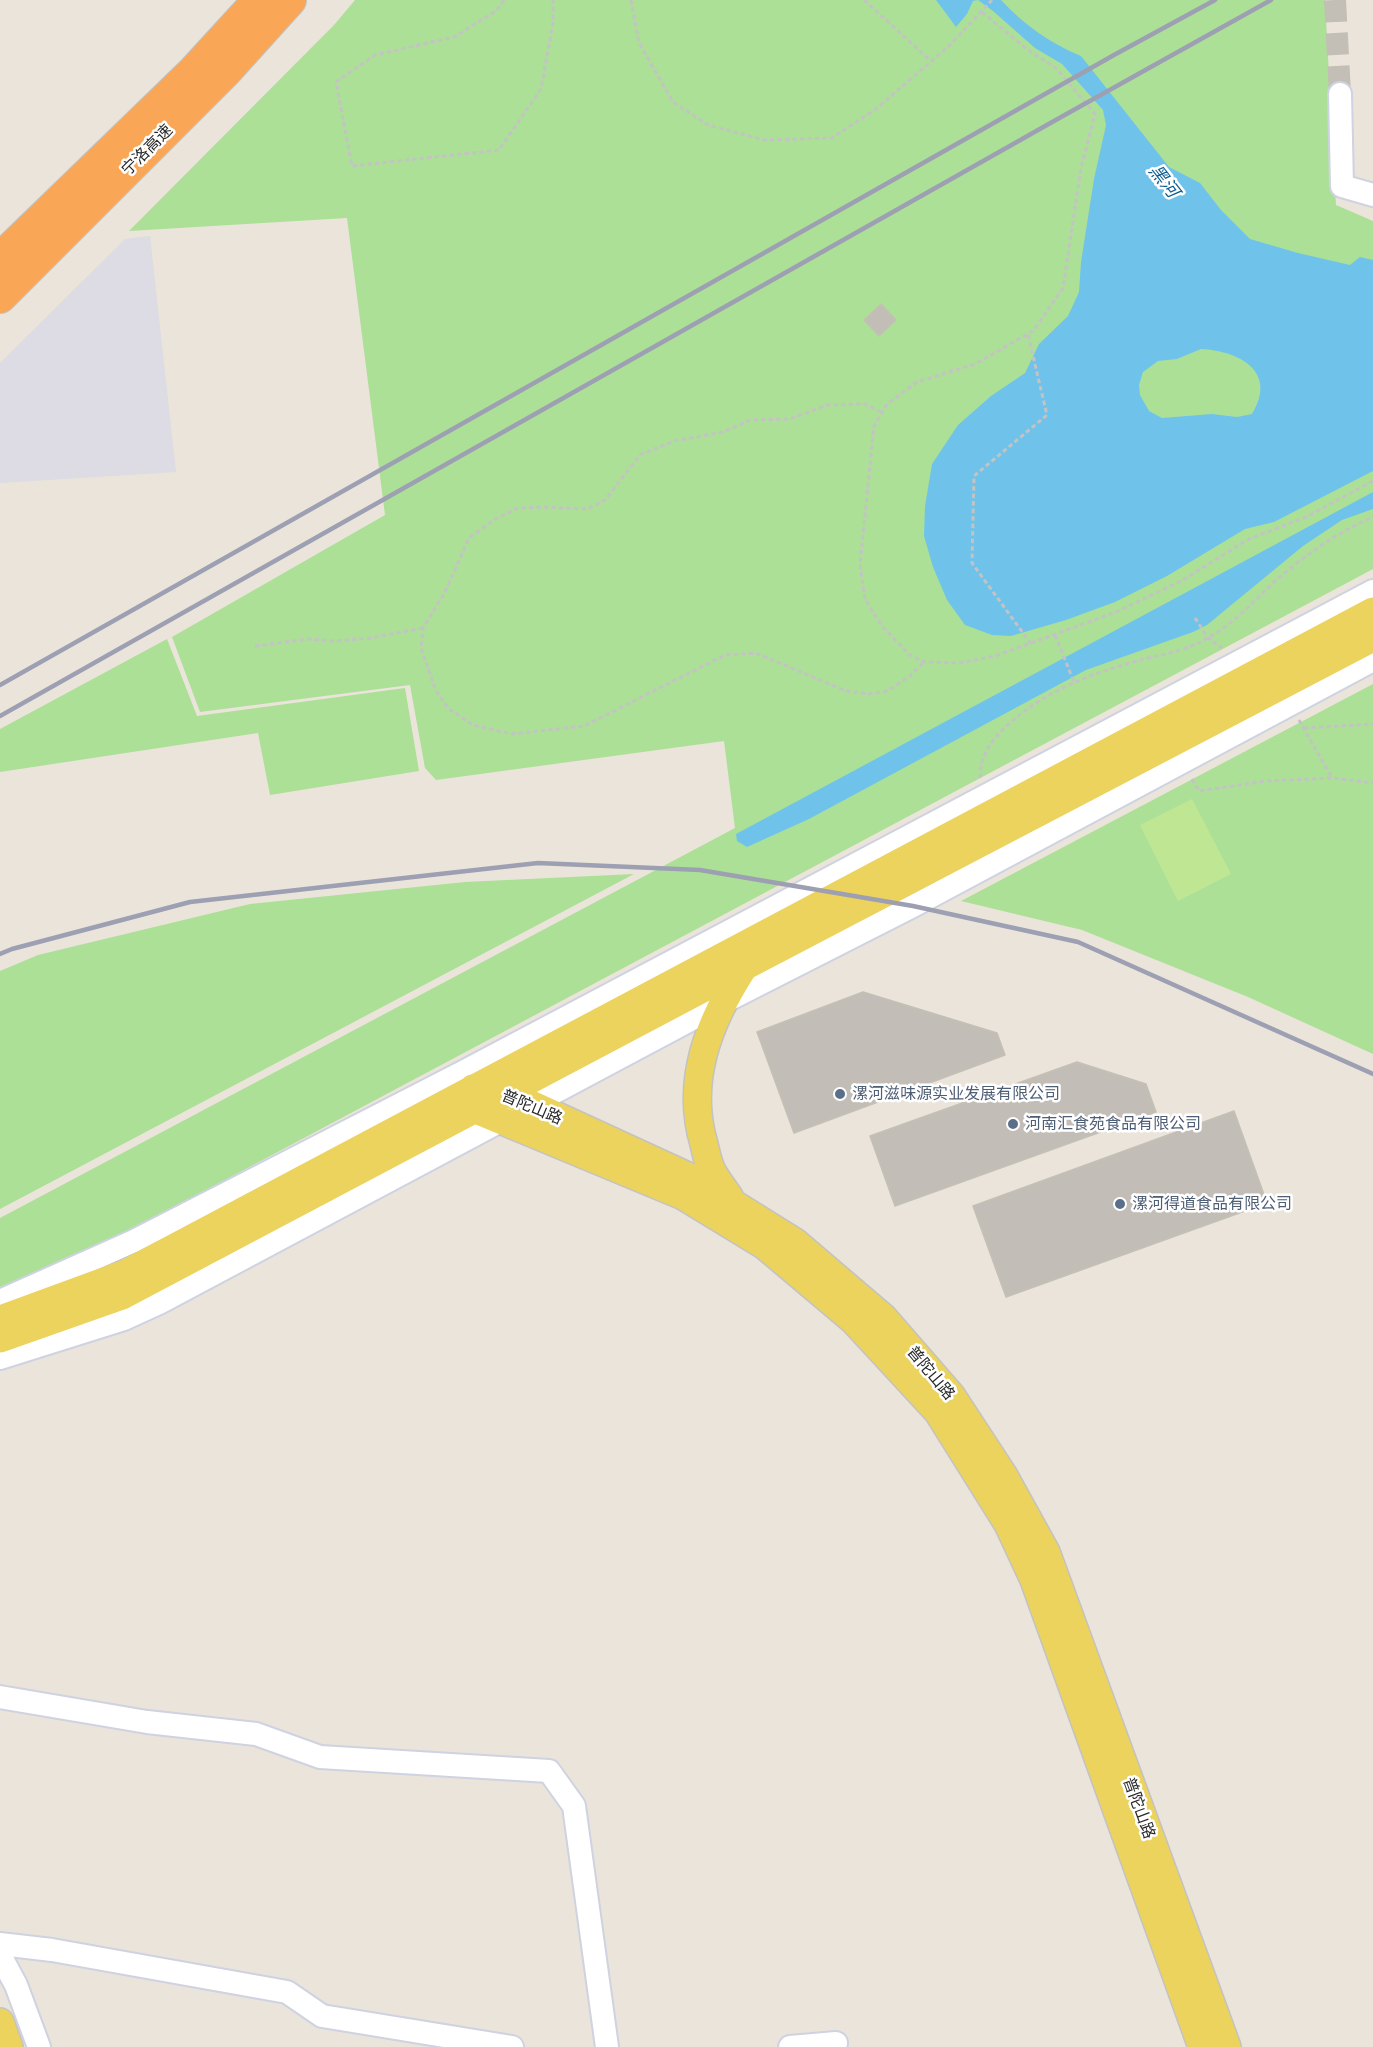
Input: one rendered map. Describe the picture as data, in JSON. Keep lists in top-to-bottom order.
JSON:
{
  "streets": {
    "highway": ["宁洛高速"],
    "main road": ["普陀山路"]
  },
  "water": ["黑河"],
  "places": ["漯河滋味源实业发展有限公司", "河南汇食苑食品有限公司", "漯河得道食品有限公司"]
}
